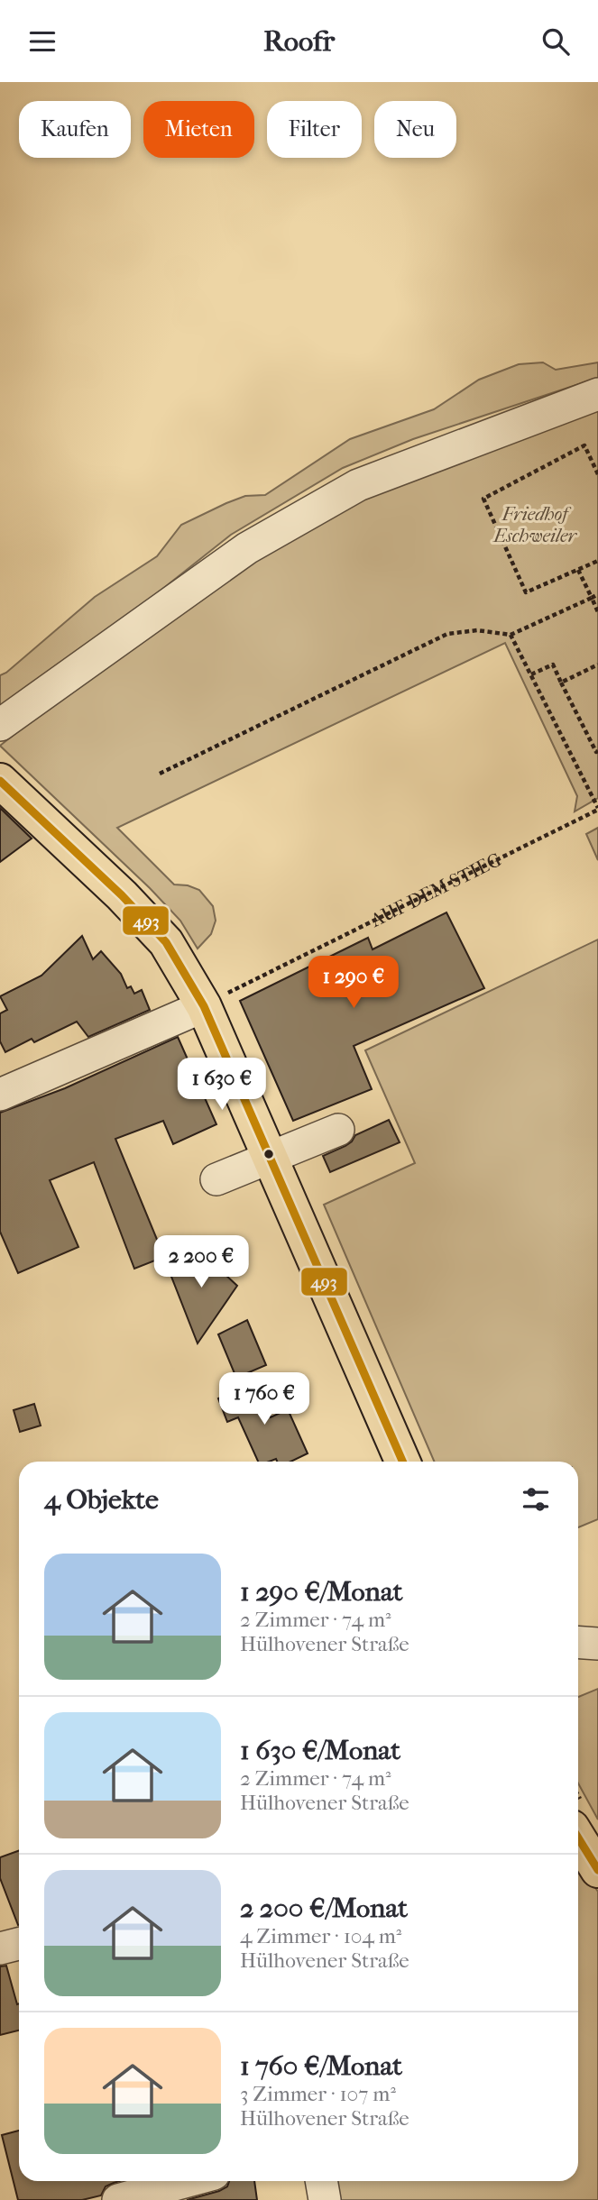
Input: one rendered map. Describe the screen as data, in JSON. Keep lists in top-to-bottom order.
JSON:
{
  "streets": {
    "path": ["AUF DEM STIEG"]
  },
  "parks": ["Friedhof Eschweiler"],
  "lines": ["transit line 493"],
  "page": {
    "header": "Roofr",
    "chip": [
      "Kaufen",
      "Mieten",
      "Filter",
      "Neu"
    ],
    "price": [
      "1 290 €",
      "1 630 €",
      "2 200 €",
      "1 760 €"
    ],
    "heading": "4 Objekte",
    "list": [
      {
        "name": "1 290 €/Monat",
        "note": "2 Zimmer · 74 m² · Hülhovener Straße"
      },
      {
        "name": "1 630 €/Monat",
        "note": "2 Zimmer · 74 m² · Hülhovener Straße"
      },
      {
        "name": "2 200 €/Monat",
        "note": "4 Zimmer · 104 m² · Hülhovener Straße"
      },
      {
        "name": "1 760 €/Monat",
        "note": "3 Zimmer · 107 m² · Hülhovener Straße"
      }
    ]
  }
}
